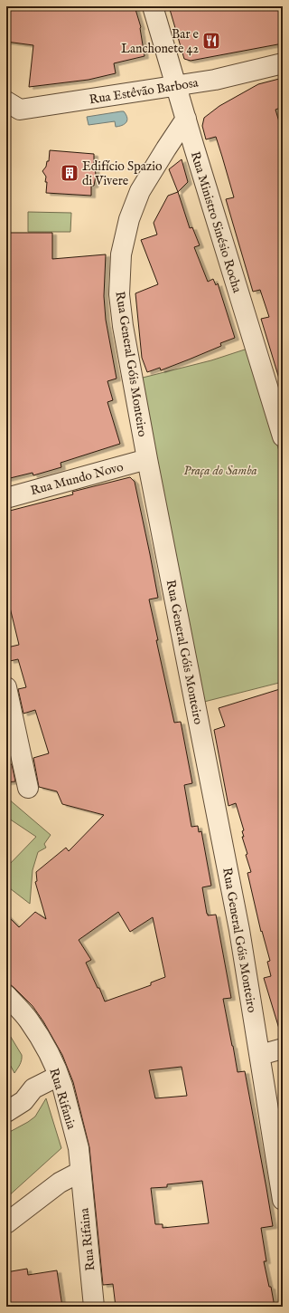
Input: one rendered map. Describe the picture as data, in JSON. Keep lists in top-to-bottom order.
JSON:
{
  "streets": {
    "street": [
      "Rua Estêvão Barbosa",
      "Rua Ministro Sinésio Rocha",
      "Rua General Góis Monteiro",
      "Rua Mundo Novo",
      "Rua Rifania",
      "Rua Rifaina"
    ]
  },
  "crossings": [
    ["Rua Estêvão Barbosa", "Rua Ministro Sinésio Rocha"],
    ["Rua Ministro Sinésio Rocha", "Rua General Góis Monteiro"],
    ["Rua General Góis Monteiro", "Rua Mundo Novo"],
    ["Rua Rifania", "Rua Rifaina"]
  ],
  "parks": ["Praça do Samba"],
  "places": {
    "restaurant": ["Bar e Lanchonete 42"],
    "building": ["Edifício Spazio di Vivere"]
  }
}
